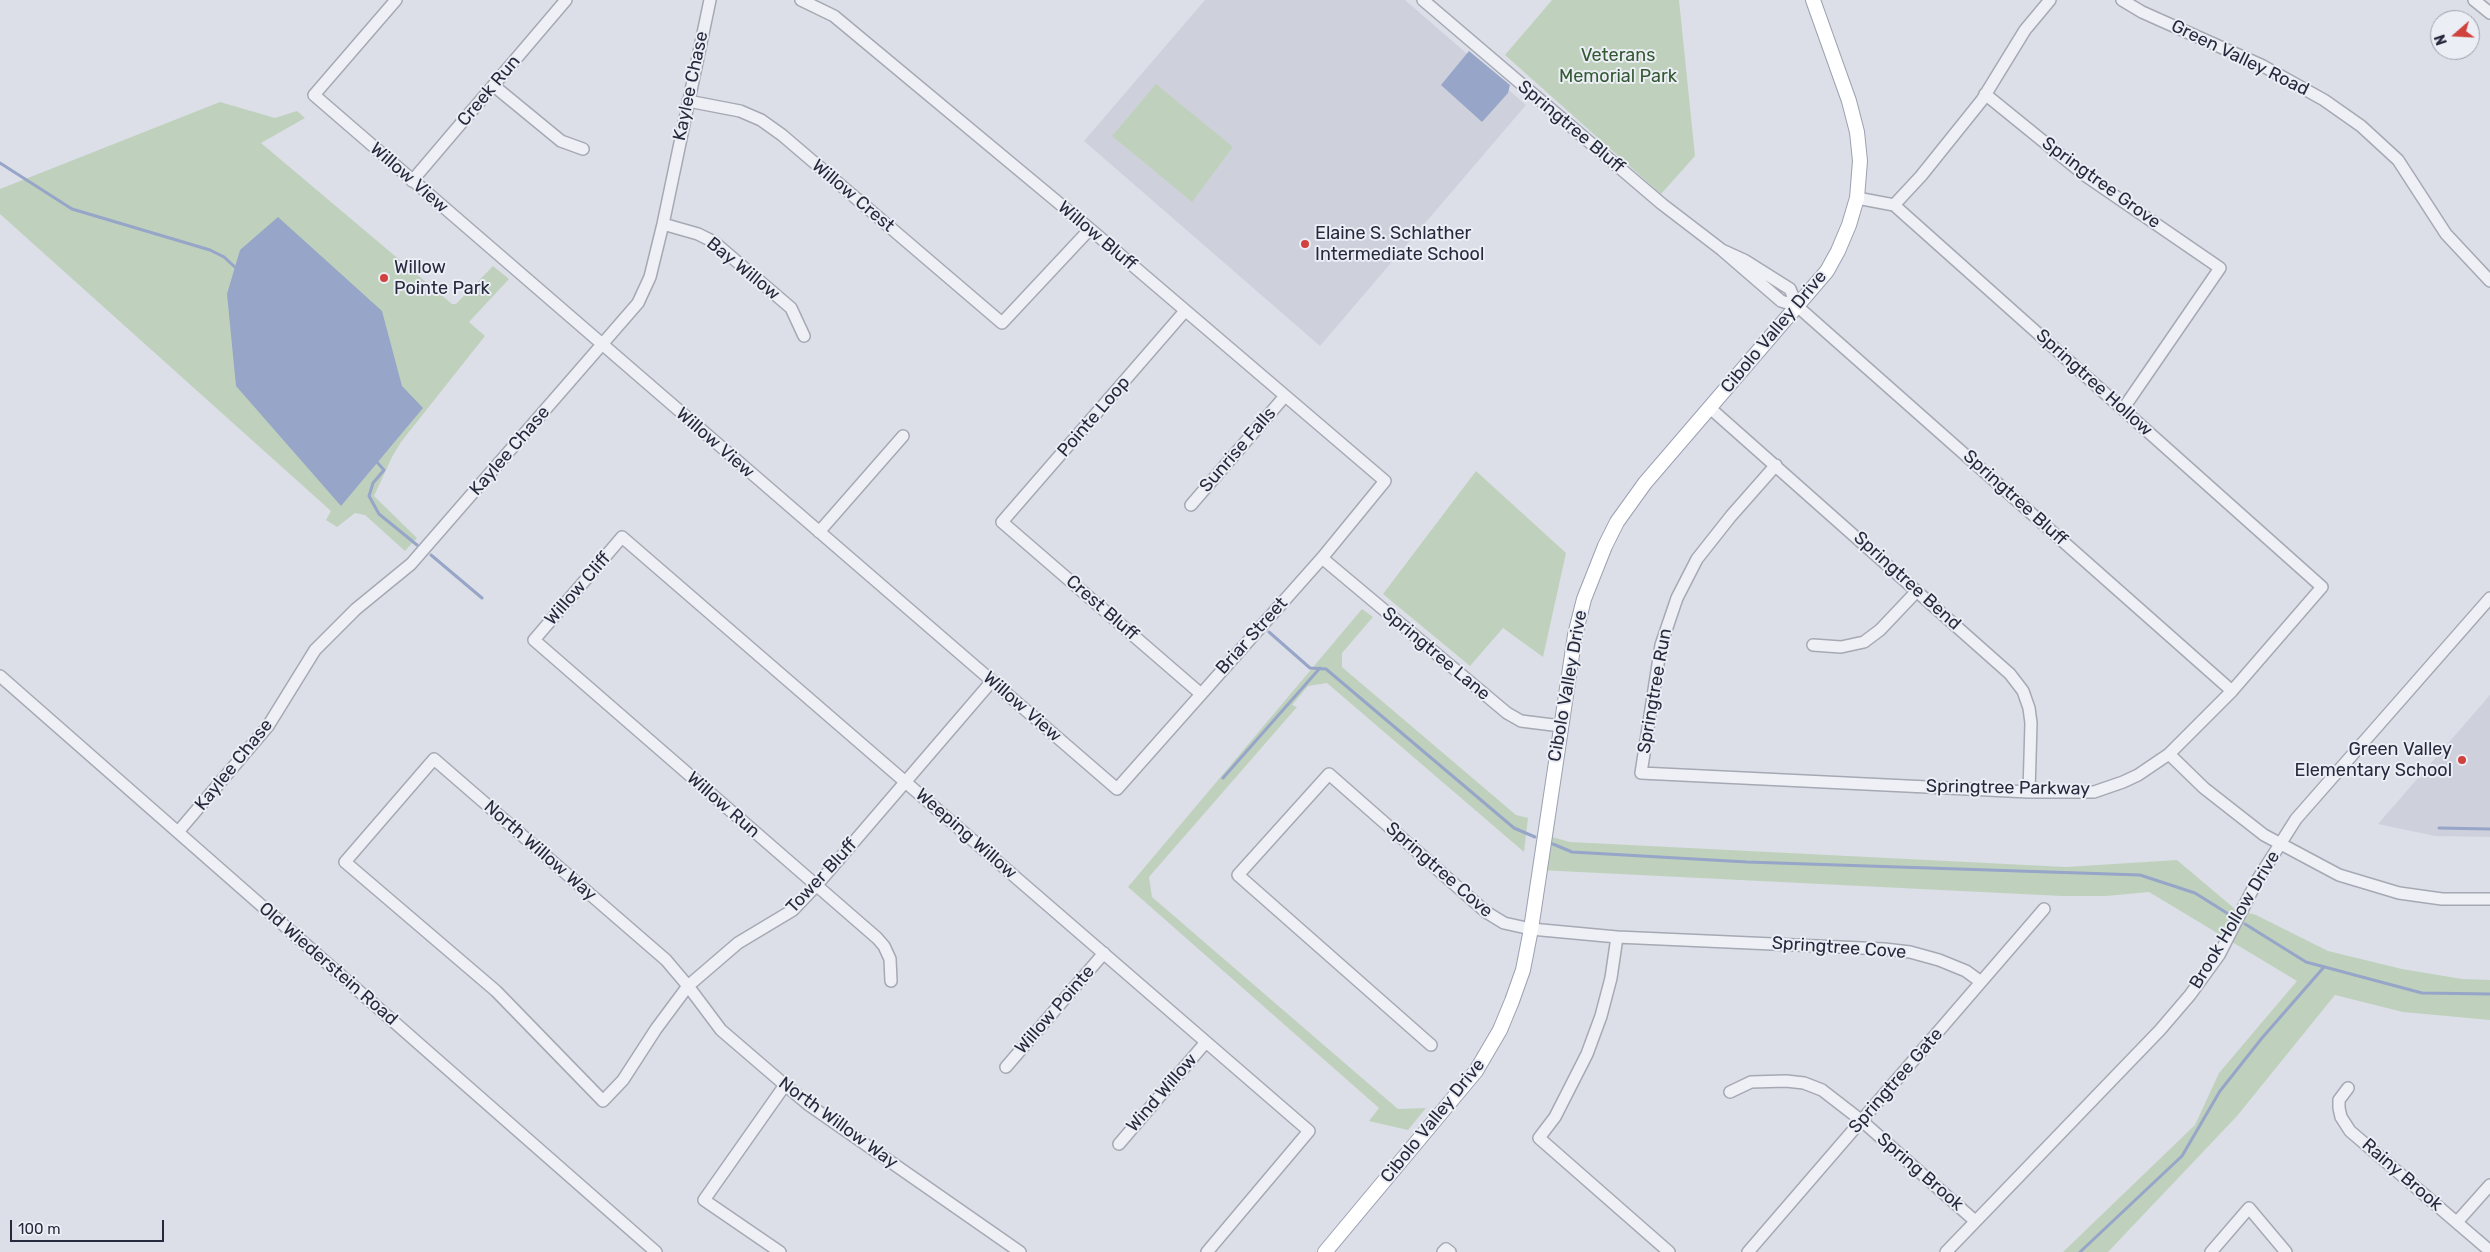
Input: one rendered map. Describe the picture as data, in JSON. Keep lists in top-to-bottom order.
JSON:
{
  "streets": {
    "main road": ["Cibolo Valley Drive"],
    "street": [
      "Green Valley Road",
      "Kaylee Chase",
      "Creek Run",
      "Springtree Bluff",
      "Willow View",
      "Springtree Grove",
      "Willow Crest",
      "Willow Bluff",
      "Bay Willow",
      "Springtree Hollow",
      "Pointe Loop",
      "Sunrise Falls",
      "Springtree Bend",
      "Willow Cliff",
      "Crest Bluff",
      "Briar Street",
      "Springtree Lane",
      "Springtree Run",
      "Springtree Parkway",
      "Willow Run",
      "Weeping Willow",
      "North Willow Way",
      "Springtree Cove",
      "Tower Bluff",
      "Brook Hollow Drive",
      "Old Wiederstein Road",
      "Willow Pointe",
      "Springtree Gate",
      "Wind Willow",
      "Spring Brook",
      "Rainy Brook"
    ]
  },
  "crossings": [
    ["Kaylee Chase", "Willow View"],
    ["Kaylee Chase", "Willow Crest"],
    ["Kaylee Chase", "Bay Willow"],
    ["Kaylee Chase", "Old Wiederstein Road"],
    ["Creek Run", "Willow View"],
    ["Springtree Bluff", "Cibolo Valley Drive"],
    ["Springtree Bluff", "Springtree Parkway"],
    ["Willow View", "Briar Street"],
    ["Willow View", "Tower Bluff"],
    ["Springtree Grove", "Springtree Hollow"],
    ["Willow Crest", "Willow Bluff"],
    ["Willow Bluff", "Pointe Loop"],
    ["Willow Bluff", "Sunrise Falls"],
    ["Willow Bluff", "Briar Street"],
    ["Cibolo Valley Drive", "Springtree Bend"],
    ["Cibolo Valley Drive", "Springtree Lane"],
    ["Cibolo Valley Drive", "Springtree Cove"],
    ["Springtree Hollow", "Springtree Parkway"],
    ["Pointe Loop", "Crest Bluff"],
    ["Springtree Bend", "Springtree Run"],
    ["Springtree Bend", "Springtree Parkway"],
    ["Willow Cliff", "Willow Run"],
    ["Willow Cliff", "Weeping Willow"],
    ["Crest Bluff", "Briar Street"],
    ["Briar Street", "Springtree Lane"],
    ["Springtree Run", "Springtree Parkway"],
    ["Willow Run", "Tower Bluff"],
    ["Weeping Willow", "Tower Bluff"],
    ["Weeping Willow", "Willow Pointe"],
    ["Weeping Willow", "Wind Willow"],
    ["North Willow Way", "Tower Bluff"],
    ["Springtree Cove", "Springtree Gate"],
    ["Brook Hollow Drive", "Spring Brook"],
    ["Springtree Gate", "Spring Brook"]
  ],
  "parks": ["Veterans Memorial Park"],
  "places": ["Elaine S. Schlather Intermediate School", "Willow Pointe Park", "Green Valley Elementary School"],
  "scale_bar": "100 m",
  "north": "left"
}
